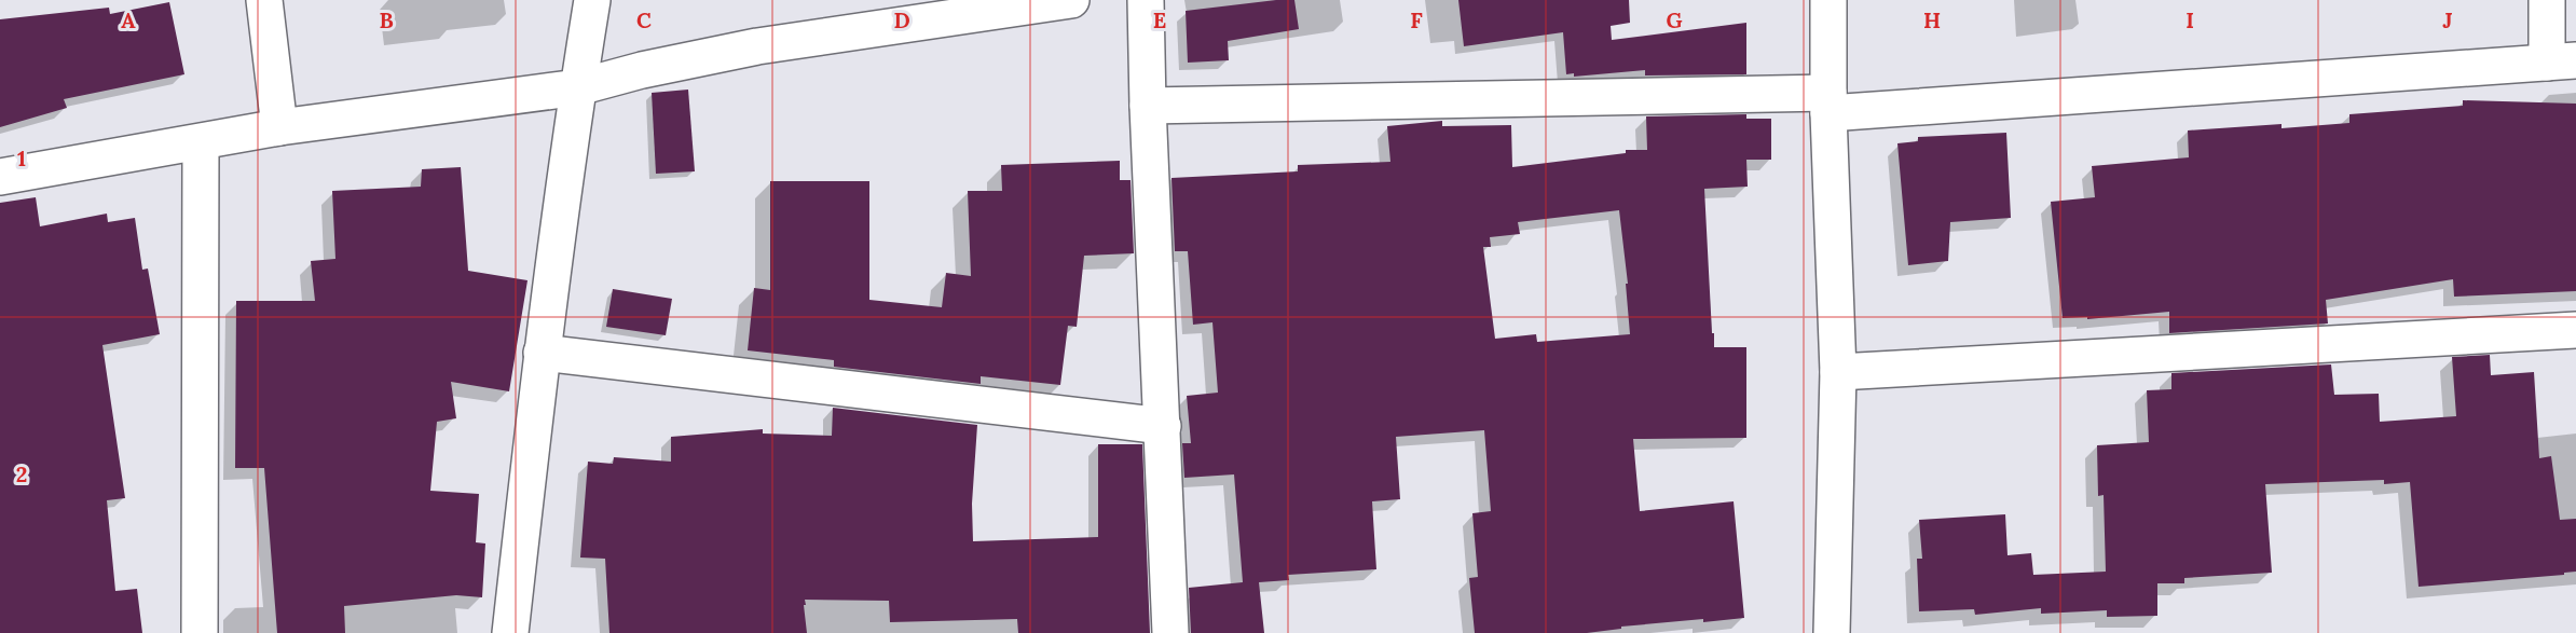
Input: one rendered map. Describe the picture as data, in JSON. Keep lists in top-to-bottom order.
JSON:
{
  "grid": {
    "columns": [
      "A",
      "B",
      "C",
      "D",
      "E",
      "F",
      "G",
      "H",
      "I",
      "J"
    ],
    "rows": ["1", "2"]
  }
}
